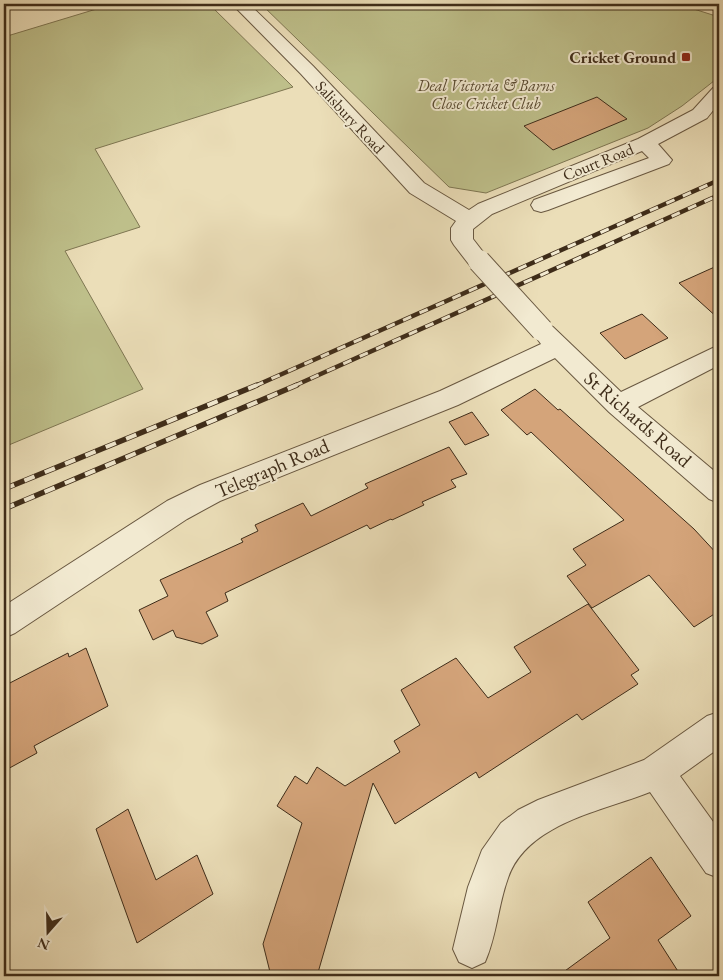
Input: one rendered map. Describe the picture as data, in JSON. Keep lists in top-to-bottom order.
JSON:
{
  "streets": {
    "street": [
      "Salisbury Road",
      "Court Road",
      "St Richards Road",
      "Telegraph Road"
    ]
  },
  "crossings": [
    ["Salisbury Road", "Court Road"],
    ["Salisbury Road", "St Richards Road"],
    ["Court Road", "St Richards Road"],
    ["St Richards Road", "Telegraph Road"]
  ],
  "parks": ["Deal Victoria & Barns Close Cricket Club"],
  "places": {
    "transit": ["Cricket Ground"]
  },
  "north": "bottom"
}
